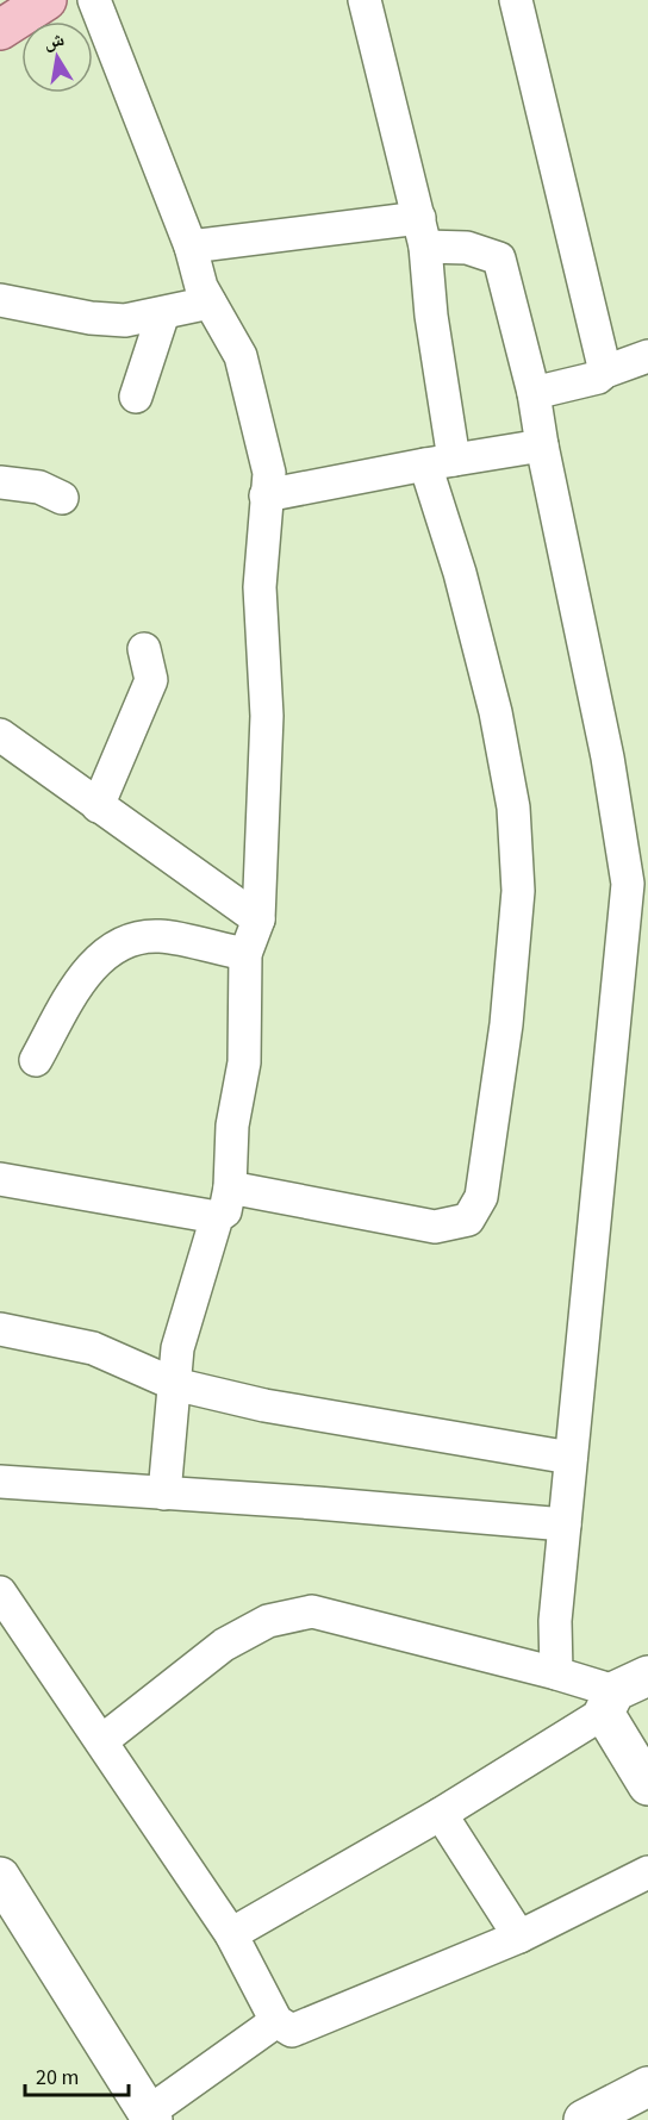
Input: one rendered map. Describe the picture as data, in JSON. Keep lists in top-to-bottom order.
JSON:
{
  "scale_bar": "20 m",
  "north": "top"
}
